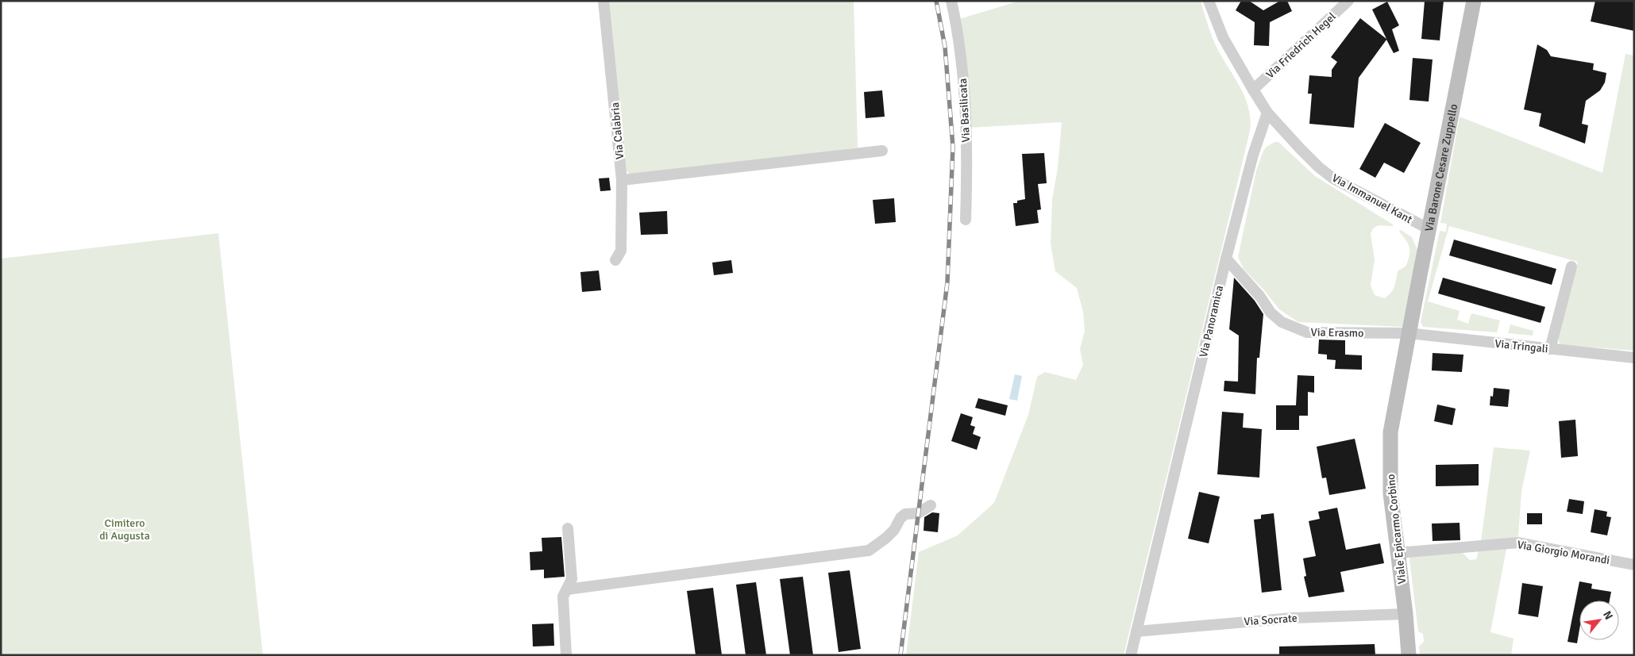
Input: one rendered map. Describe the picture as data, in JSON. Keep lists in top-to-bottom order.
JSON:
{
  "streets": {
    "main road": ["Via Barone Cesare Zuppello", "Viale Epicarmo Corbino"],
    "street": [
      "Via Friedrich Hegel",
      "Via Basilicata",
      "Via Calabria",
      "Via Immanuel Kant",
      "Via Panoramica",
      "Via Erasmo",
      "Via Tringali",
      "Via Giorgio Morandi",
      "Via Socrate"
    ]
  },
  "crossings": [
    ["Via Barone Cesare Zuppello", "Via Immanuel Kant"],
    ["Via Barone Cesare Zuppello", "Via Erasmo"],
    ["Via Barone Cesare Zuppello", "Via Tringali"],
    ["Via Barone Cesare Zuppello", "Viale Epicarmo Corbino"],
    ["Via Immanuel Kant", "Via Panoramica"],
    ["Via Panoramica", "Via Erasmo"],
    ["Via Panoramica", "Via Socrate"],
    ["Via Erasmo", "Via Tringali"],
    ["Via Erasmo", "Viale Epicarmo Corbino"],
    ["Via Tringali", "Viale Epicarmo Corbino"],
    ["Viale Epicarmo Corbino", "Via Giorgio Morandi"],
    ["Viale Epicarmo Corbino", "Via Socrate"]
  ],
  "parks": ["Cimitero di Augusta"],
  "north": "top right"
}
